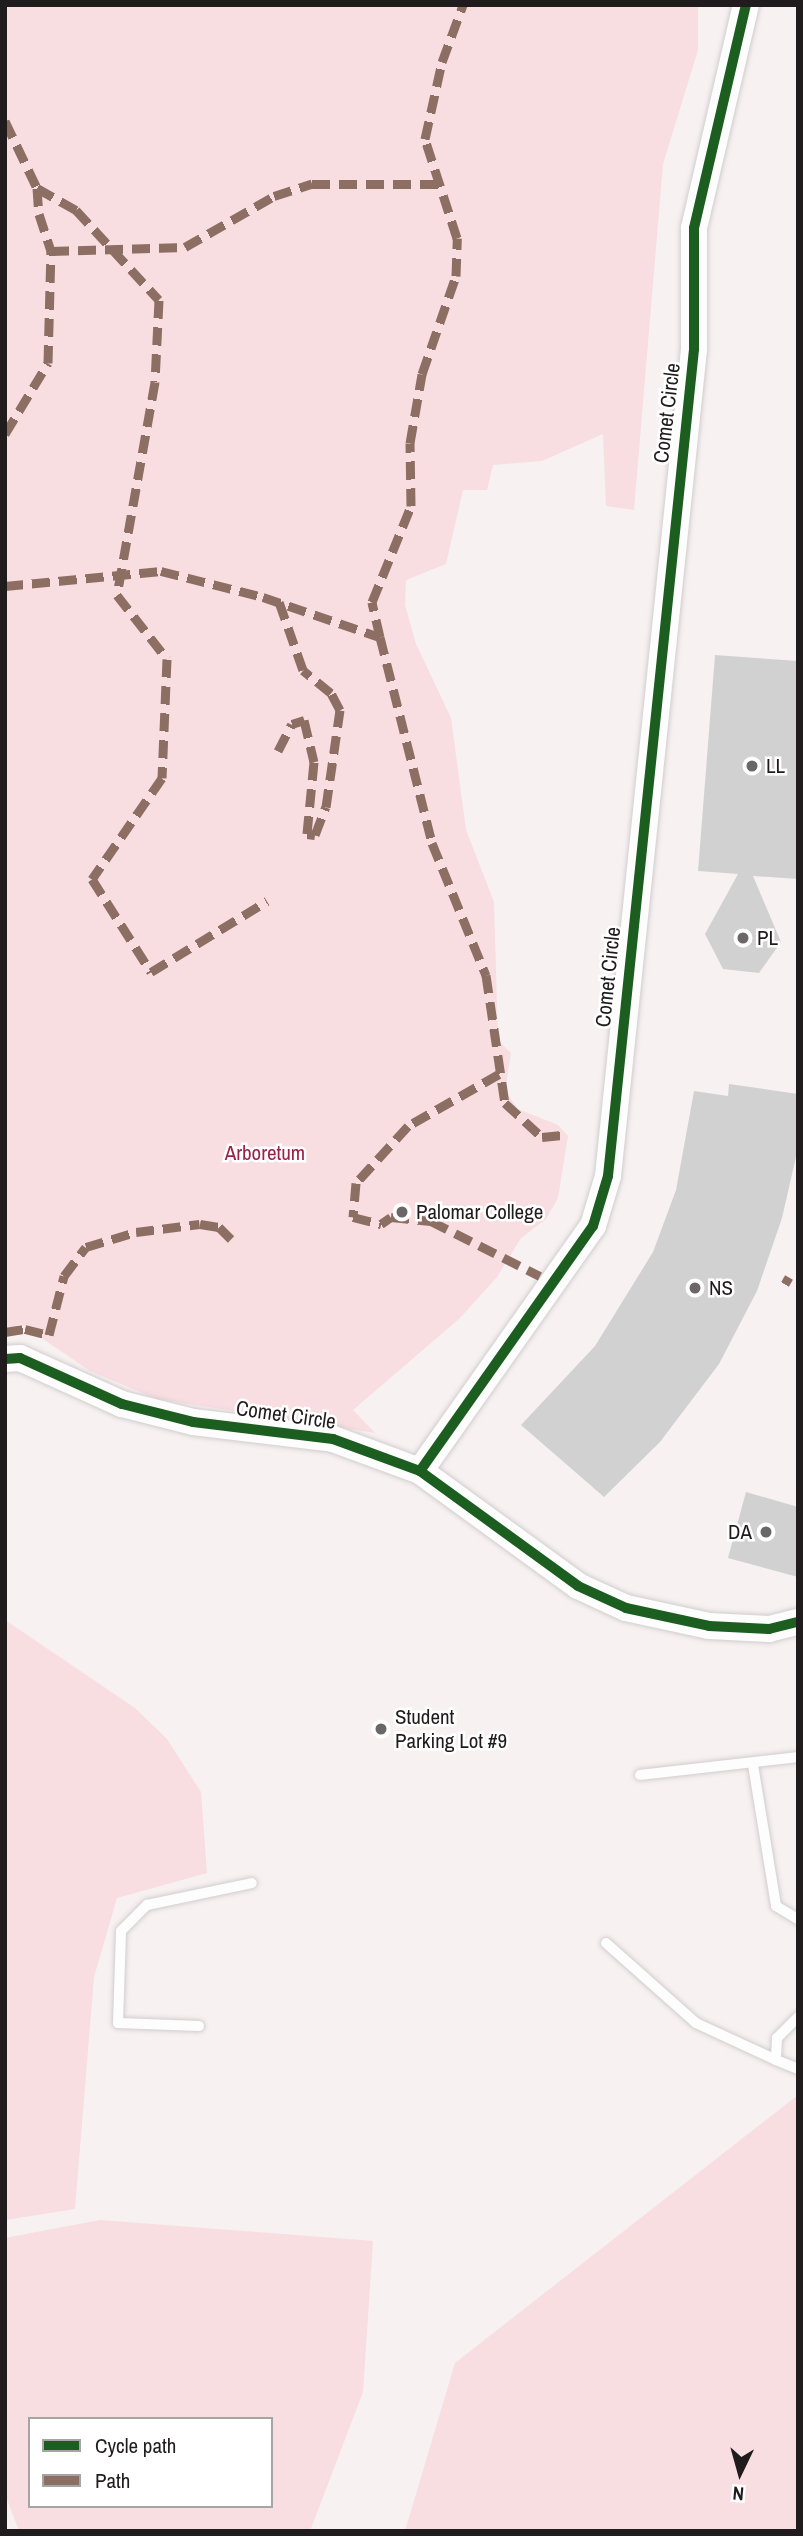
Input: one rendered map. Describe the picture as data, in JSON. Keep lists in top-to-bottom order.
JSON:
{
  "streets": {
    "street": ["Comet Circle"]
  },
  "parks": ["Arboretum"],
  "places": [
    "LL",
    "PL",
    "Palomar College",
    "NS",
    "DA",
    "Student Parking Lot #9"
  ],
  "legend": ["Cycle path", "Path"],
  "north": "bottom"
}
